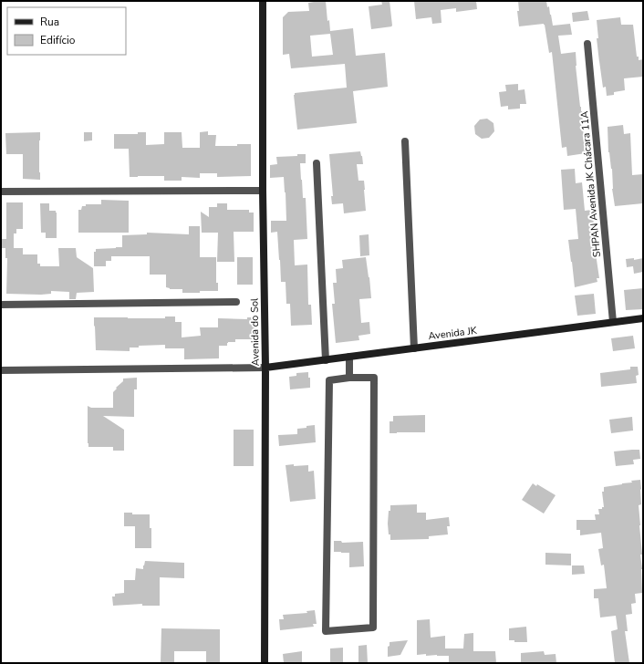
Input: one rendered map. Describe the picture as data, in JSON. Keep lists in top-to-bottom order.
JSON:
{
  "streets": {
    "street": ["SHPAN Avenida JK Chácara 11A", "Avenida do Sol", "Avenida JK"]
  },
  "crossings": [
    ["SHPAN Avenida JK Chácara 11A", "Avenida JK"],
    ["Avenida do Sol", "Avenida JK"]
  ],
  "legend": ["Rua", "Edifício"]
}
